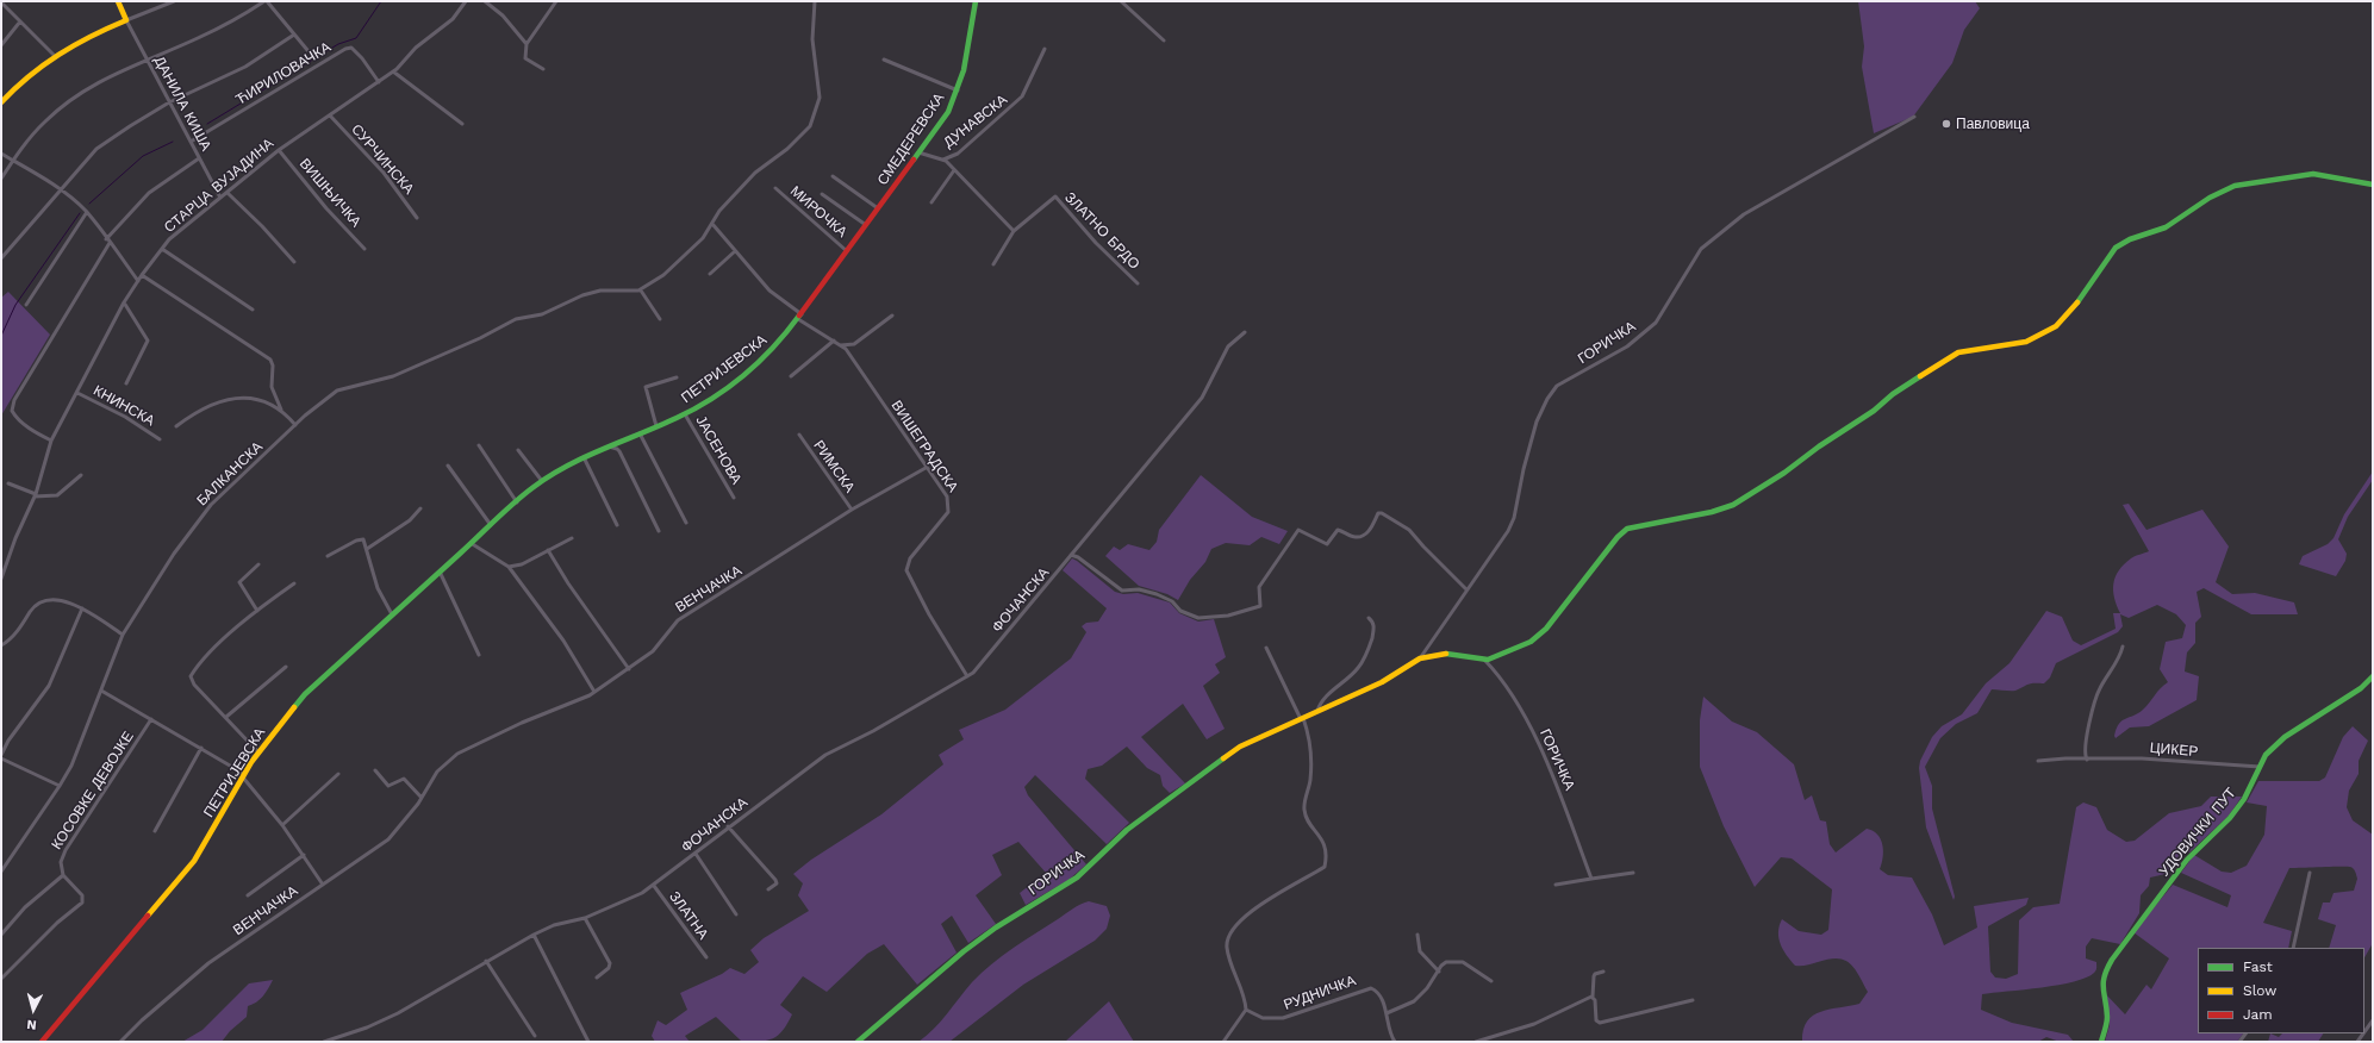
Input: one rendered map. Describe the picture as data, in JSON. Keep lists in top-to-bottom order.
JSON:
{
  "streets": {
    "street": [
      "ЋИРИЛОВАЧКА",
      "ДАНИЛА КИША",
      "ДУНАВСКА",
      "СМЕДЕРЕВСКА",
      "СУРЧИНСКА",
      "СТАРЦА ВУЈАДИНА",
      "ВИШЊИЧКА",
      "МИРОЧКА",
      "ЗЛАТНО БРДО",
      "ГОРИЧКА",
      "ПЕТРИЈЕВСКА",
      "КНИНСКА",
      "ВИШЕГРАДСКА",
      "ЈАСЕНОВА",
      "РИМСКА",
      "БАЛКАНСКА",
      "ВЕНЧАЧКА",
      "ФОЧАНСКА",
      "ЦИКЕР",
      "КОСОВКЕ ДЕВОЈКЕ",
      "УДОВИЧКИ ПУТ",
      "ЗЛАТНА",
      "РУДНИЧКА"
    ]
  },
  "crossings": [
    ["ЋИРИЛОВАЧКА", "ДАНИЛА КИША"],
    ["ЋИРИЛОВАЧКА", "СТАРЦА ВУЈАДИНА"],
    ["ДАНИЛА КИША", "СТАРЦА ВУЈАДИНА"],
    ["ДУНАВСКА", "СМЕДЕРЕВСКА"],
    ["ДУНАВСКА", "ЗЛАТНО БРДО"],
    ["СМЕДЕРЕВСКА", "МИРОЧКА"],
    ["СМЕДЕРЕВСКА", "ПЕТРИЈЕВСКА"],
    ["СУРЧИНСКА", "СТАРЦА ВУЈАДИНА"],
    ["СТАРЦА ВУЈАДИНА", "ВИШЊИЧКА"],
    ["СТАРЦА ВУЈАДИНА", "КНИНСКА"],
    ["МИРОЧКА", "ПЕТРИЈЕВСКА"],
    ["ПЕТРИЈЕВСКА", "ВИШЕГРАДСКА"],
    ["ПЕТРИЈЕВСКА", "ЈАСЕНОВА"],
    ["ВИШЕГРАДСКА", "ВЕНЧАЧКА"],
    ["ВИШЕГРАДСКА", "ФОЧАНСКА"],
    ["РИМСКА", "ВЕНЧАЧКА"],
    ["ФОЧАНСКА", "ЗЛАТНА"],
    ["ЦИКЕР", "УДОВИЧКИ ПУТ"]
  ],
  "places": ["Павловица"],
  "legend": ["Fast", "Slow", "Jam"],
  "north": "bottom"
}
